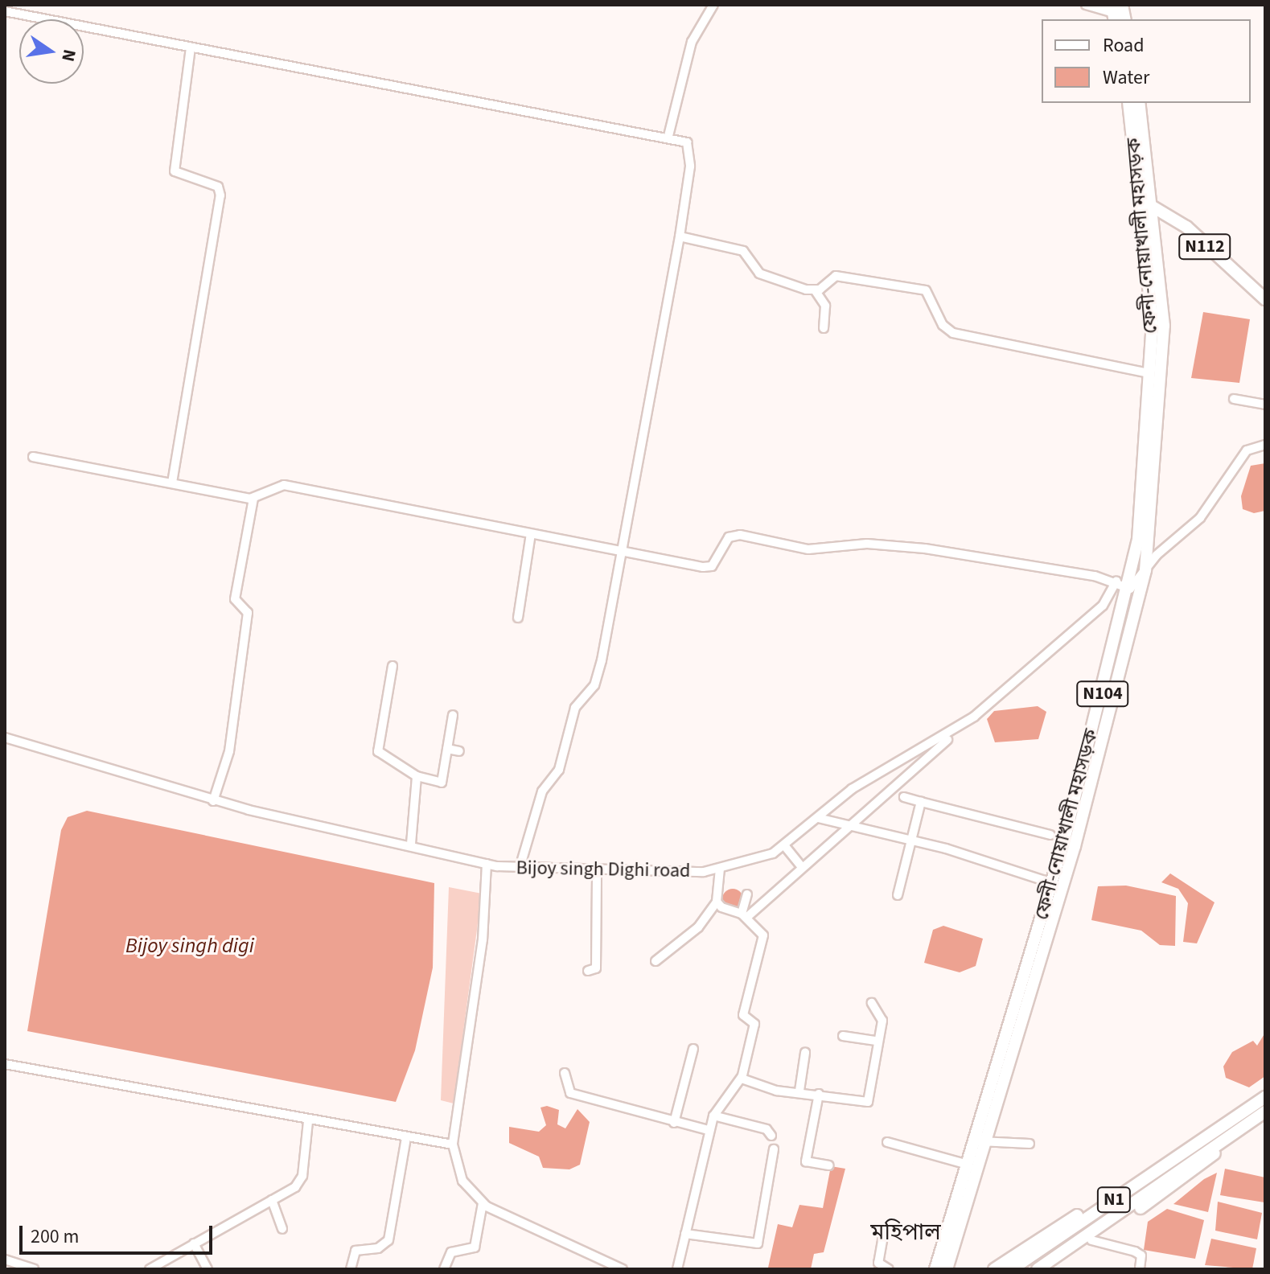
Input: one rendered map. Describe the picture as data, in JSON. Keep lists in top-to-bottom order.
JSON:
{
  "streets": {
    "highway": [
      "ফেনী-নোয়াখালী মহাসড়ক",
      "N112",
      "N104",
      "N1"
    ],
    "street": ["Bijoy singh Dighi road"]
  },
  "crossings": [
    ["ফেনী-নোয়াখালী মহাসড়ক", "N112"]
  ],
  "districts": ["মহিপাল"],
  "water": ["Bijoy singh digi"],
  "legend": ["Road", "Water"],
  "scale_bar": "200 m",
  "north": "right"
}
